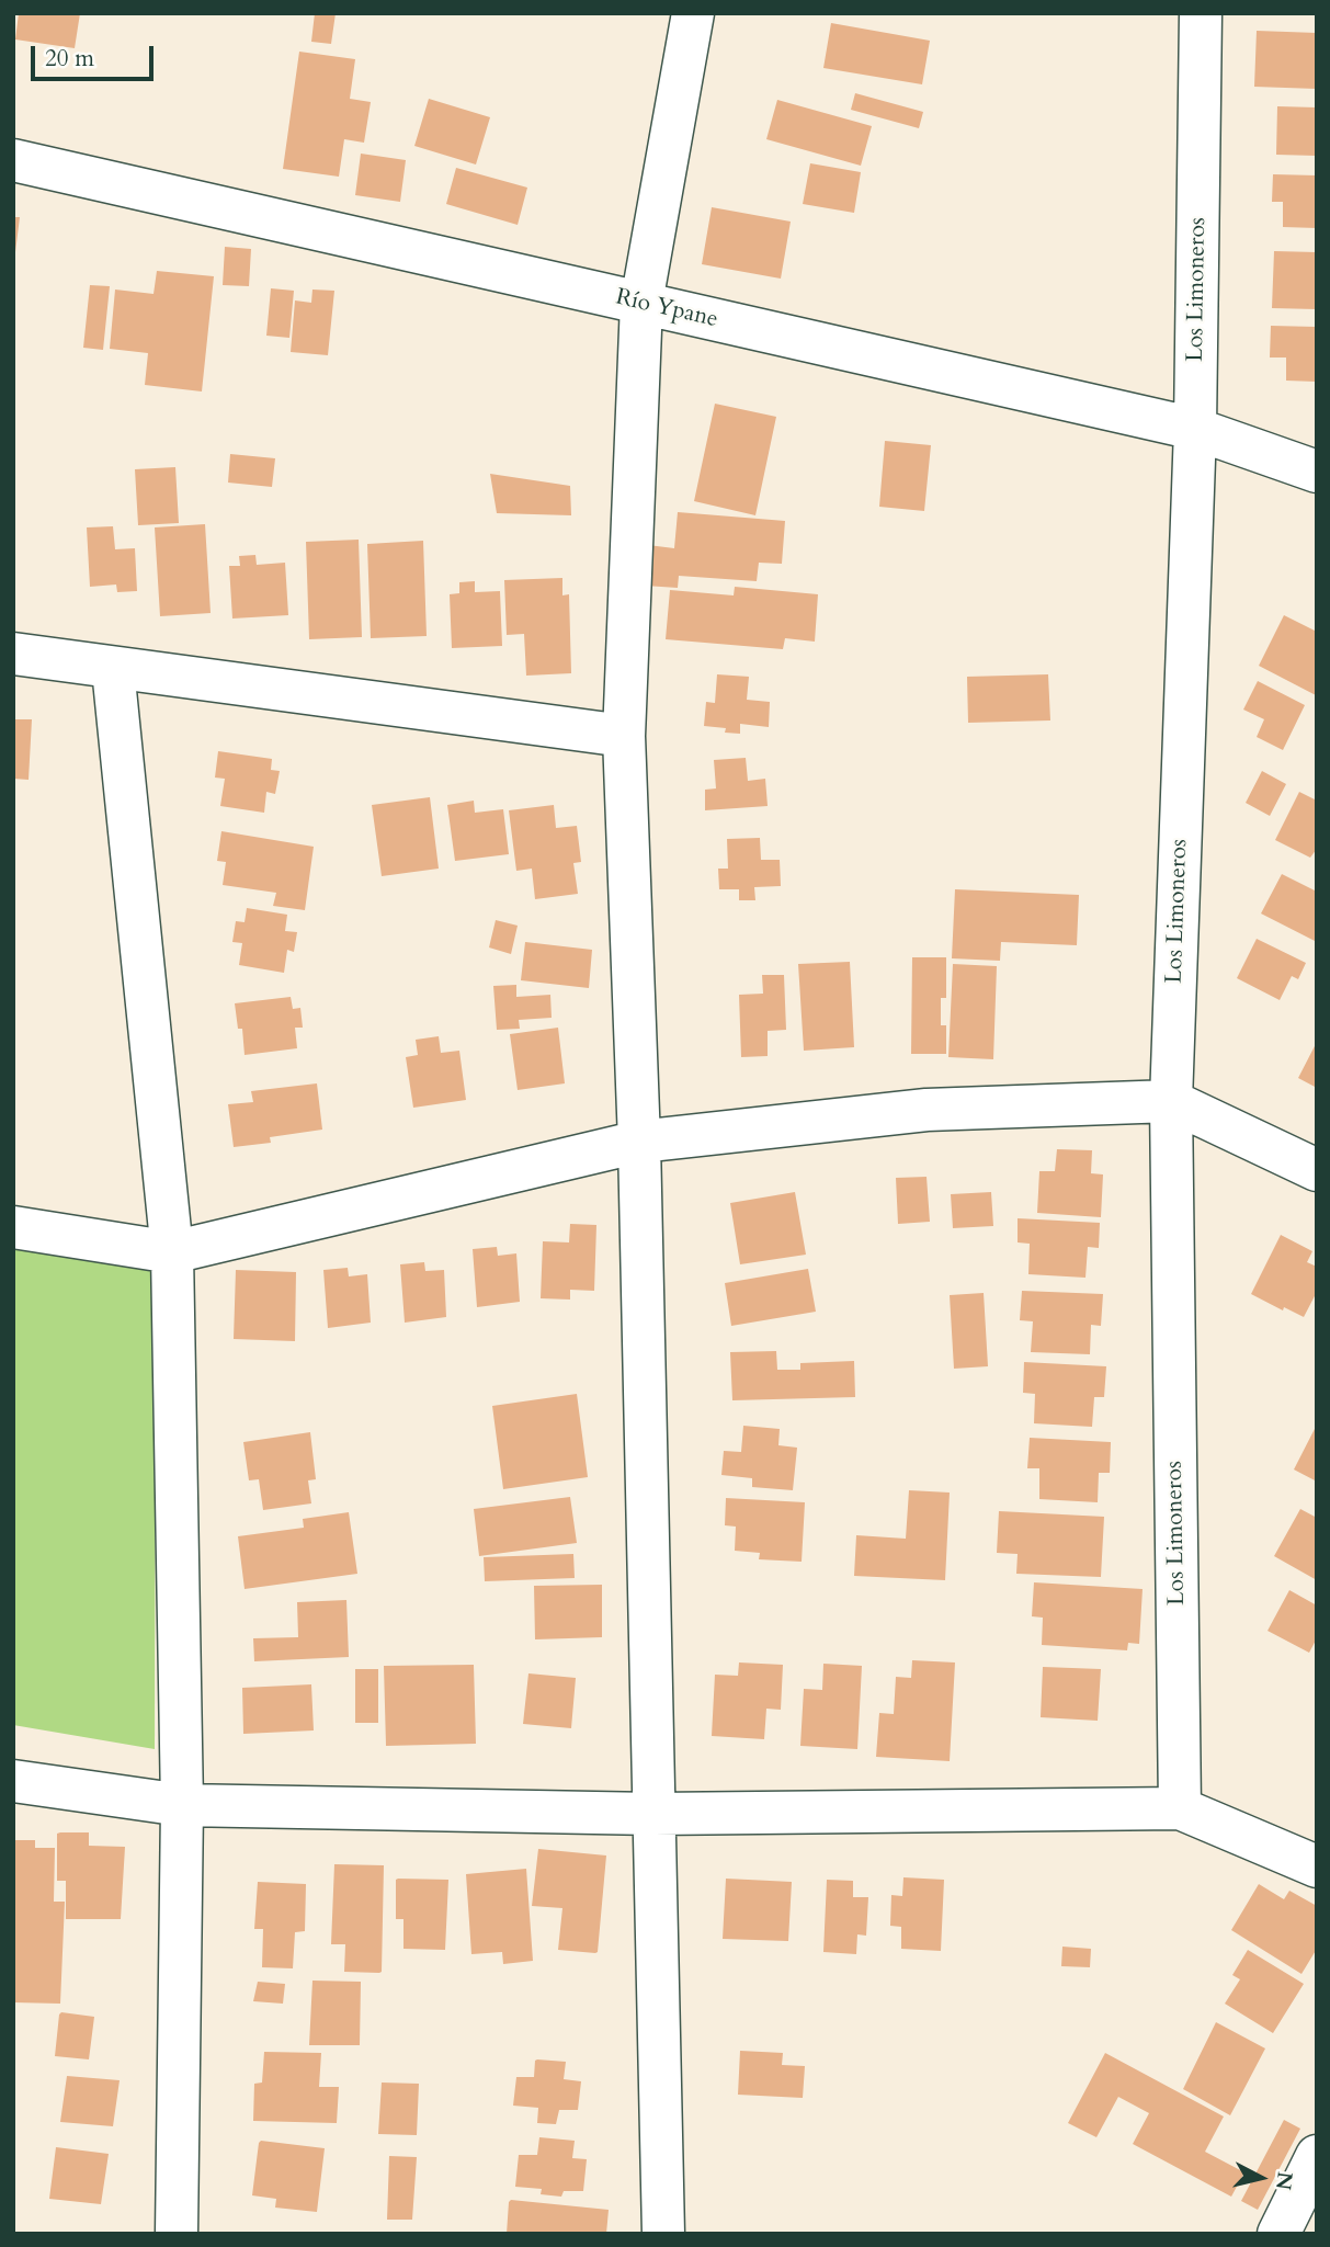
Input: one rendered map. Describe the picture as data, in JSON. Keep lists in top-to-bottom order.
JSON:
{
  "streets": {
    "street": ["Los Limoneros", "Río Ypane"]
  },
  "crossings": [
    ["Los Limoneros", "Río Ypane"]
  ],
  "scale_bar": "20 m",
  "north": "right"
}
